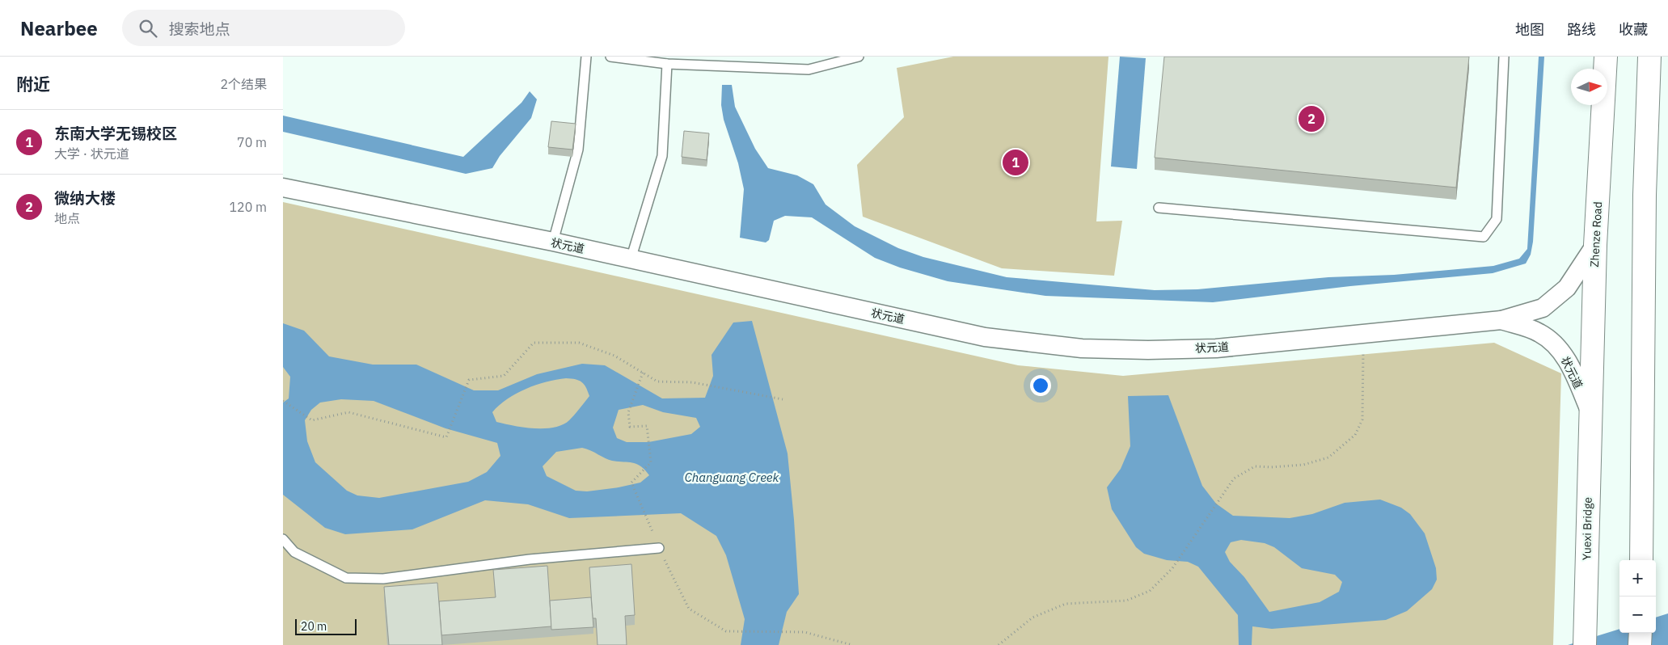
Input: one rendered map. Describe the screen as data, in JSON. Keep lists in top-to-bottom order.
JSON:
{
  "streets": {
    "main road": ["Zhenze Road", "Yuexi Bridge"],
    "street": ["状元道"]
  },
  "crossings": [
    ["Zhenze Road", "状元道"],
    ["Zhenze Road", "Yuexi Bridge"],
    ["状元道", "Yuexi Bridge"]
  ],
  "water": ["Changuang Creek"],
  "scale_bar": "20 m",
  "north": "right",
  "page": {
    "header": "Nearbee",
    "search": "搜索地点",
    "nav": ["地图", "路线", "收藏"],
    "heading": ["附近", "2个结果"],
    "pins": ["2", "1"],
    "list": [
      {
        "mark": "1",
        "name": "东南大学无锡校区",
        "note": "大学 · 状元道",
        "value": "70 m"
      },
      {
        "mark": "2",
        "name": "微纳大楼",
        "note": "地点",
        "value": "120 m"
      }
    ],
    "map_buttons": ["+", "−"],
    "scale": "20 m"
  }
}
